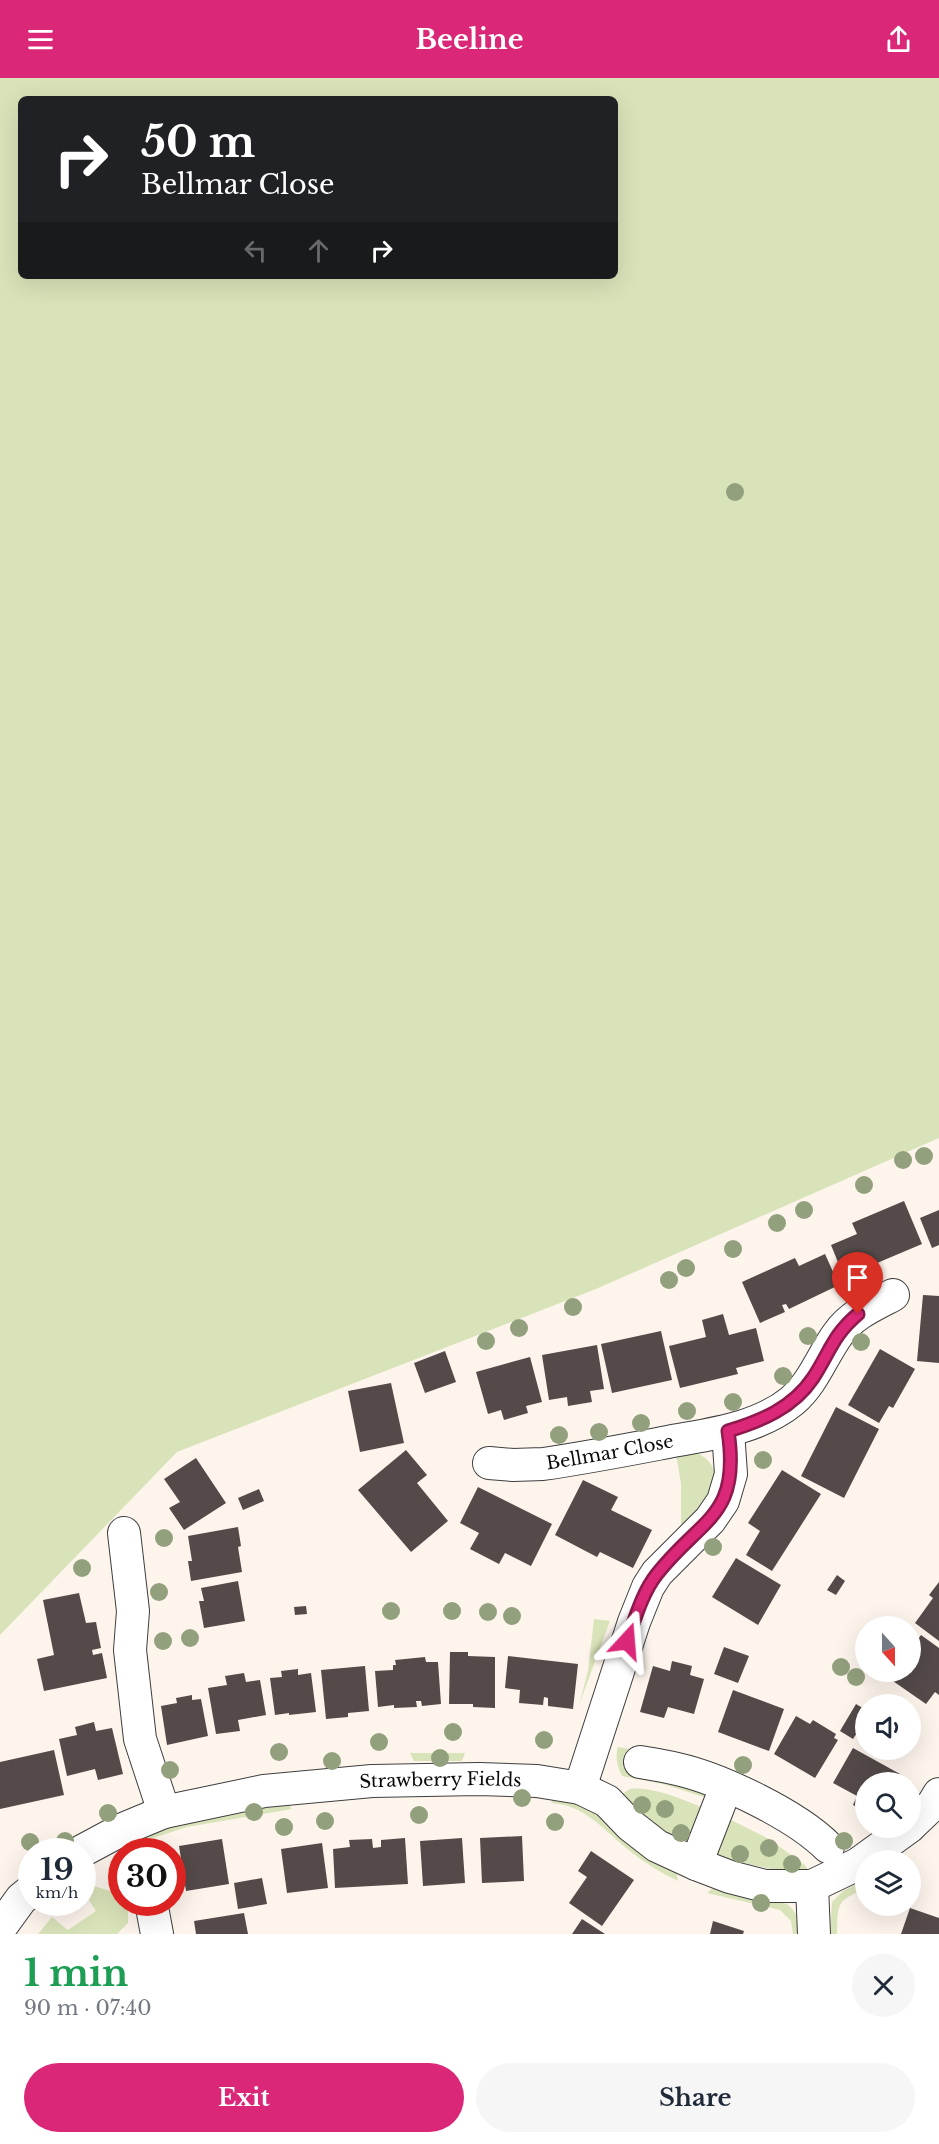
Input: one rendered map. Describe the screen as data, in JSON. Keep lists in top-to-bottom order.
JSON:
{
  "streets": {
    "street": ["Bellmar Close", "Strawberry Fields"]
  },
  "north": "bottom",
  "page": {
    "header": "Beeline",
    "turn": ["50 m", "Bellmar Close"],
    "speed": "19 km/h",
    "limit": "30",
    "heading": ["1 min", "90 m · 07:40"],
    "buttons": ["Exit", "Share"]
  }
}
